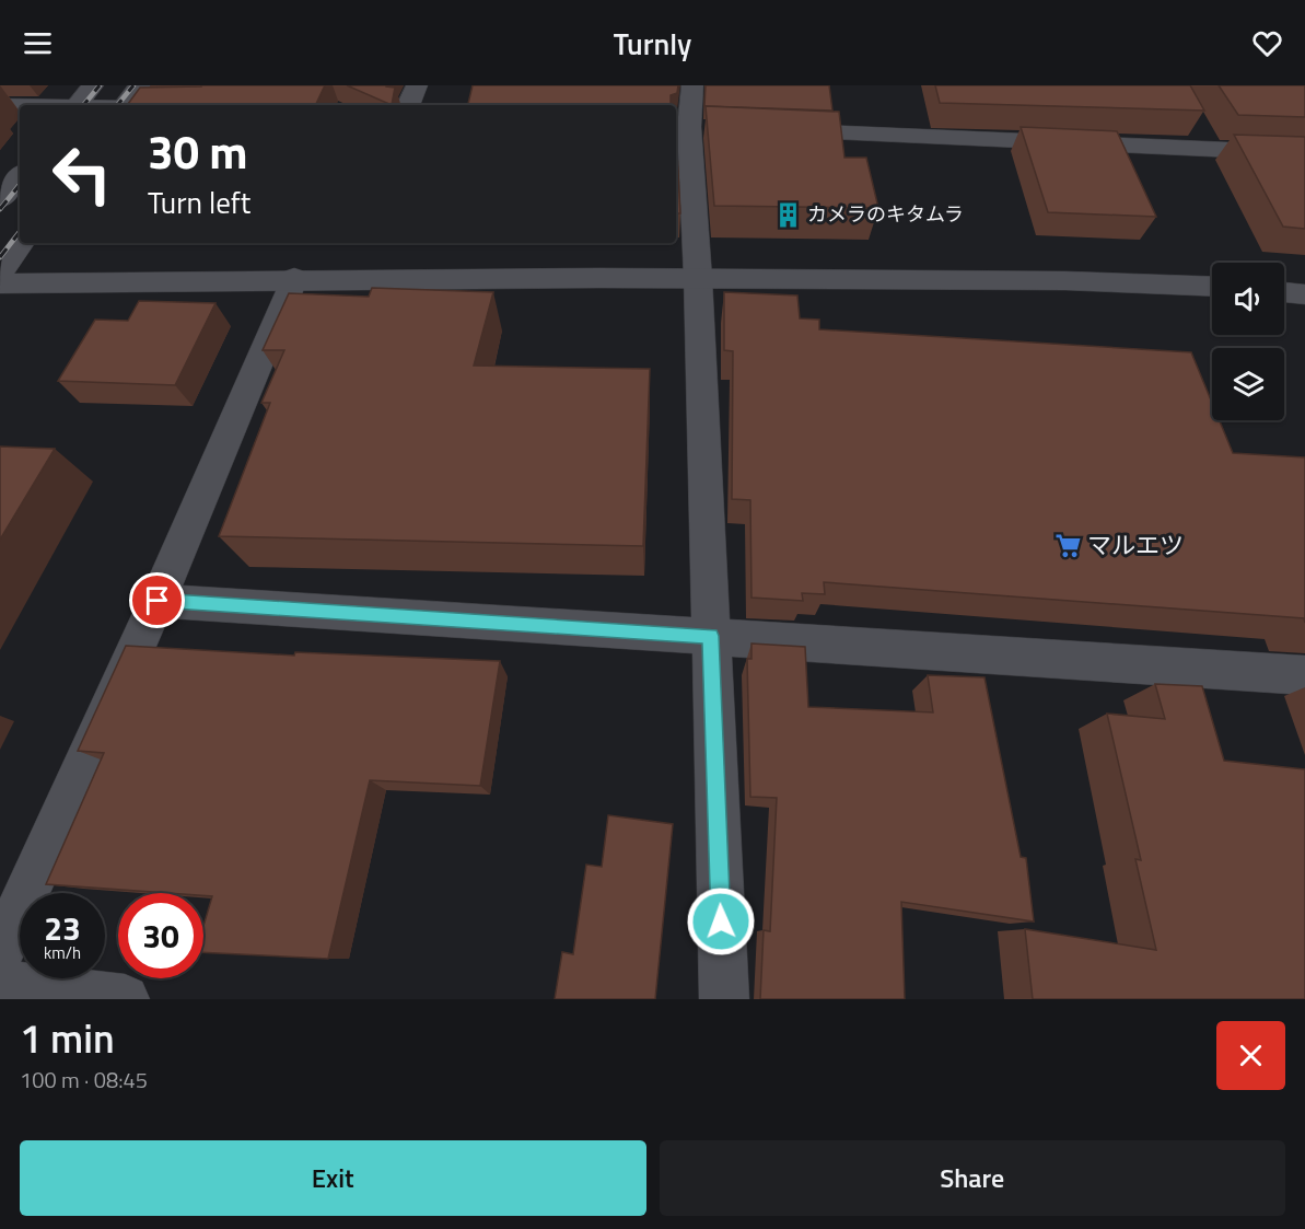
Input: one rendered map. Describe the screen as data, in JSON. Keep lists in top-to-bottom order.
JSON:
{
  "places": {
    "building": ["カメラのキタムラ"],
    "supermarket": ["マルエツ"]
  },
  "page": {
    "header": "Turnly",
    "turn": ["30 m", "Turn left"],
    "speed": "23 km/h",
    "limit": "30",
    "heading": ["1 min", "100 m · 08:45"],
    "buttons": ["Exit", "Share"]
  }
}
